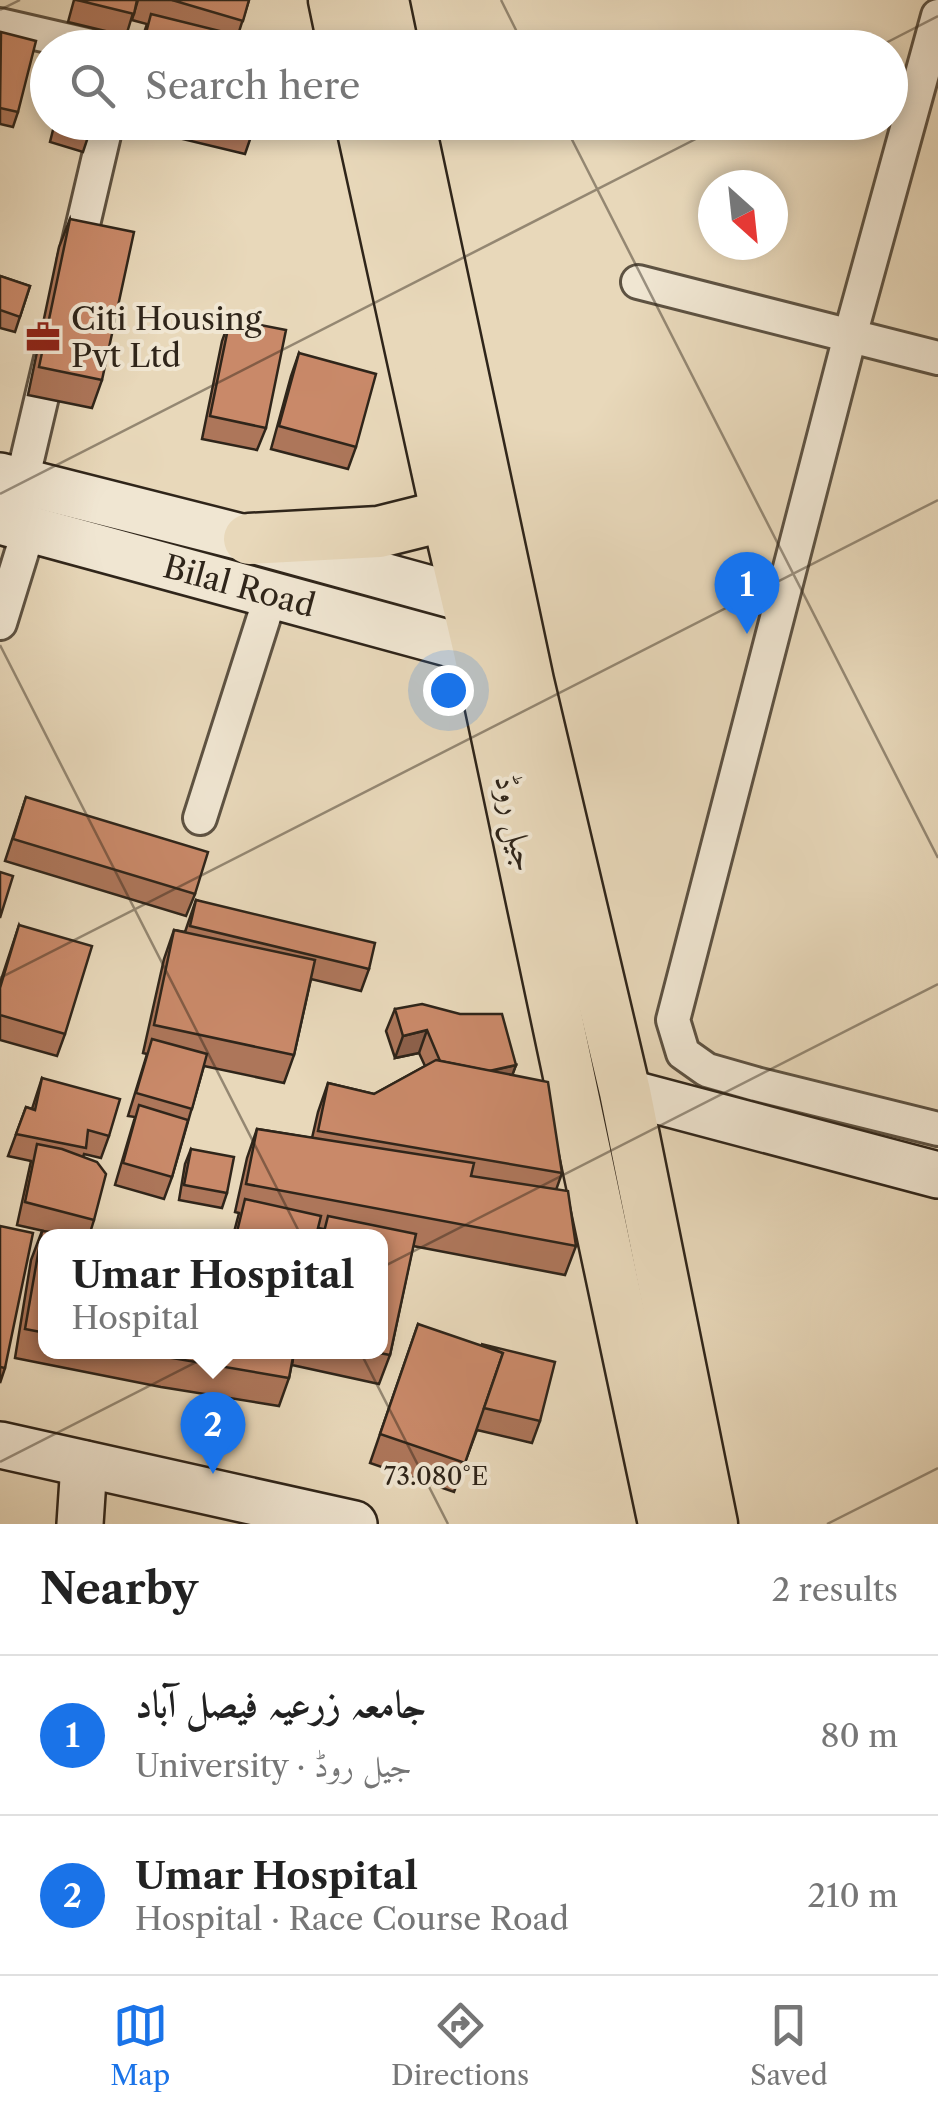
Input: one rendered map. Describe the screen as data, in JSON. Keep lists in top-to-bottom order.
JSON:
{
  "streets": {
    "main road": ["Bilal Road", "جیل روڈ"]
  },
  "crossings": [
    ["Bilal Road", "جیل روڈ"]
  ],
  "places": {
    "office": ["Citi Housing Pvt Ltd"]
  },
  "north": "bottom right",
  "page": {
    "search": "Search here",
    "pins": ["1", "2"],
    "popup": ["Umar Hospital", "Hospital"],
    "heading": ["Nearby", "2 results"],
    "list": [
      {
        "mark": "1",
        "name": "جامعہ زرعیہ فیصل آباد",
        "note": "University · جیل روڈ",
        "value": "80 m"
      },
      {
        "mark": "2",
        "name": "Umar Hospital",
        "note": "Hospital · Race Course Road",
        "value": "210 m"
      }
    ],
    "nav": ["Map", "Directions", "Saved"]
  },
  "coordinates": ["73.080°E"]
}
